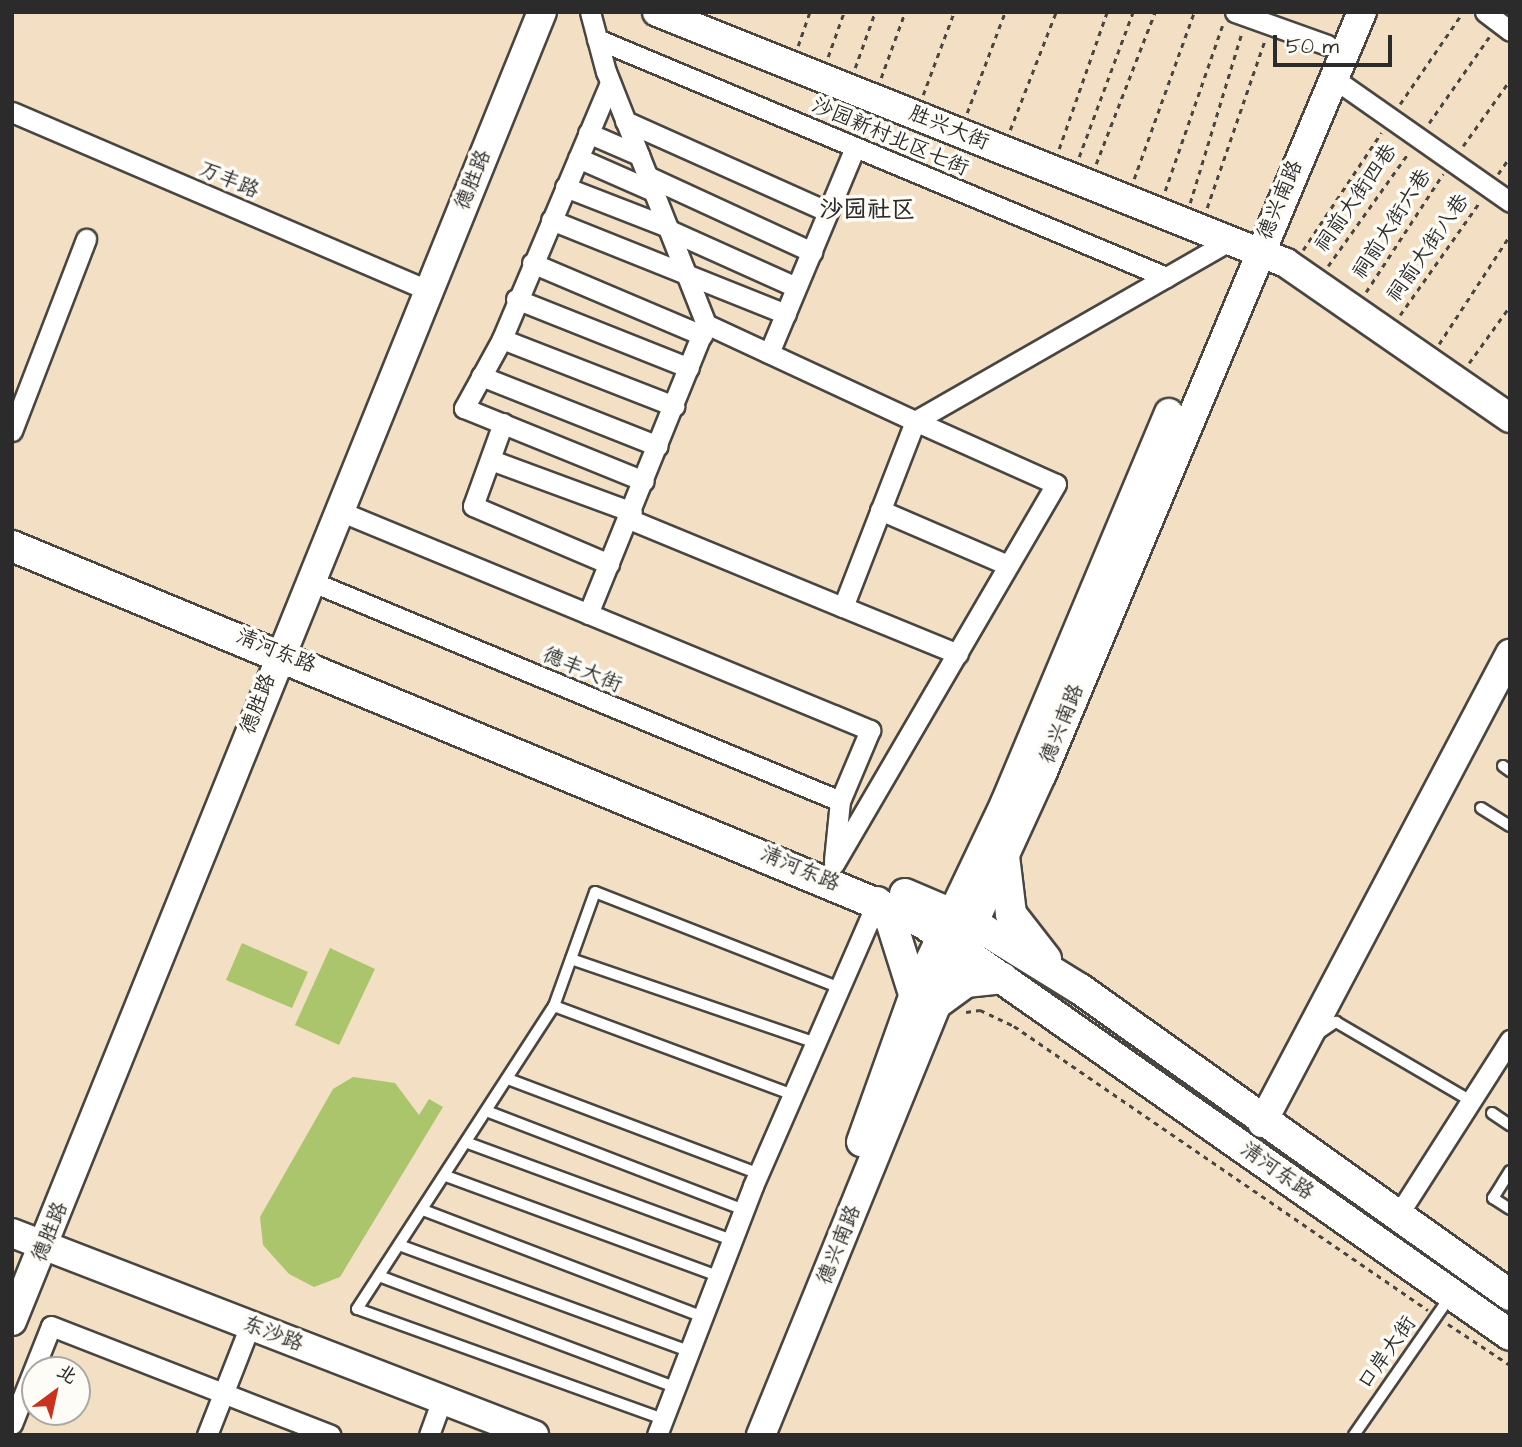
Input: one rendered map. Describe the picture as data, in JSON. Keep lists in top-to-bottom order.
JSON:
{
  "streets": {
    "main road": ["清河东路"],
    "street": [
      "胜兴大街",
      "沙园新村北区七街",
      "万丰路",
      "德胜路",
      "德兴南路",
      "德丰大街",
      "东沙路"
    ],
    "lane": ["口岸大街"],
    "path": ["祠前大街四巷", "祠前大街六巷", "祠前大街八巷"]
  },
  "crossings": [
    ["胜兴大街", "德兴南路"],
    ["万丰路", "德胜路"],
    ["德胜路", "清河东路"],
    ["德胜路", "德丰大街"],
    ["德胜路", "东沙路"],
    ["德兴南路", "清河东路"],
    ["清河东路", "口岸大街"]
  ],
  "districts": ["沙园社区"],
  "scale_bar": "50 m",
  "north": "top right"
}
